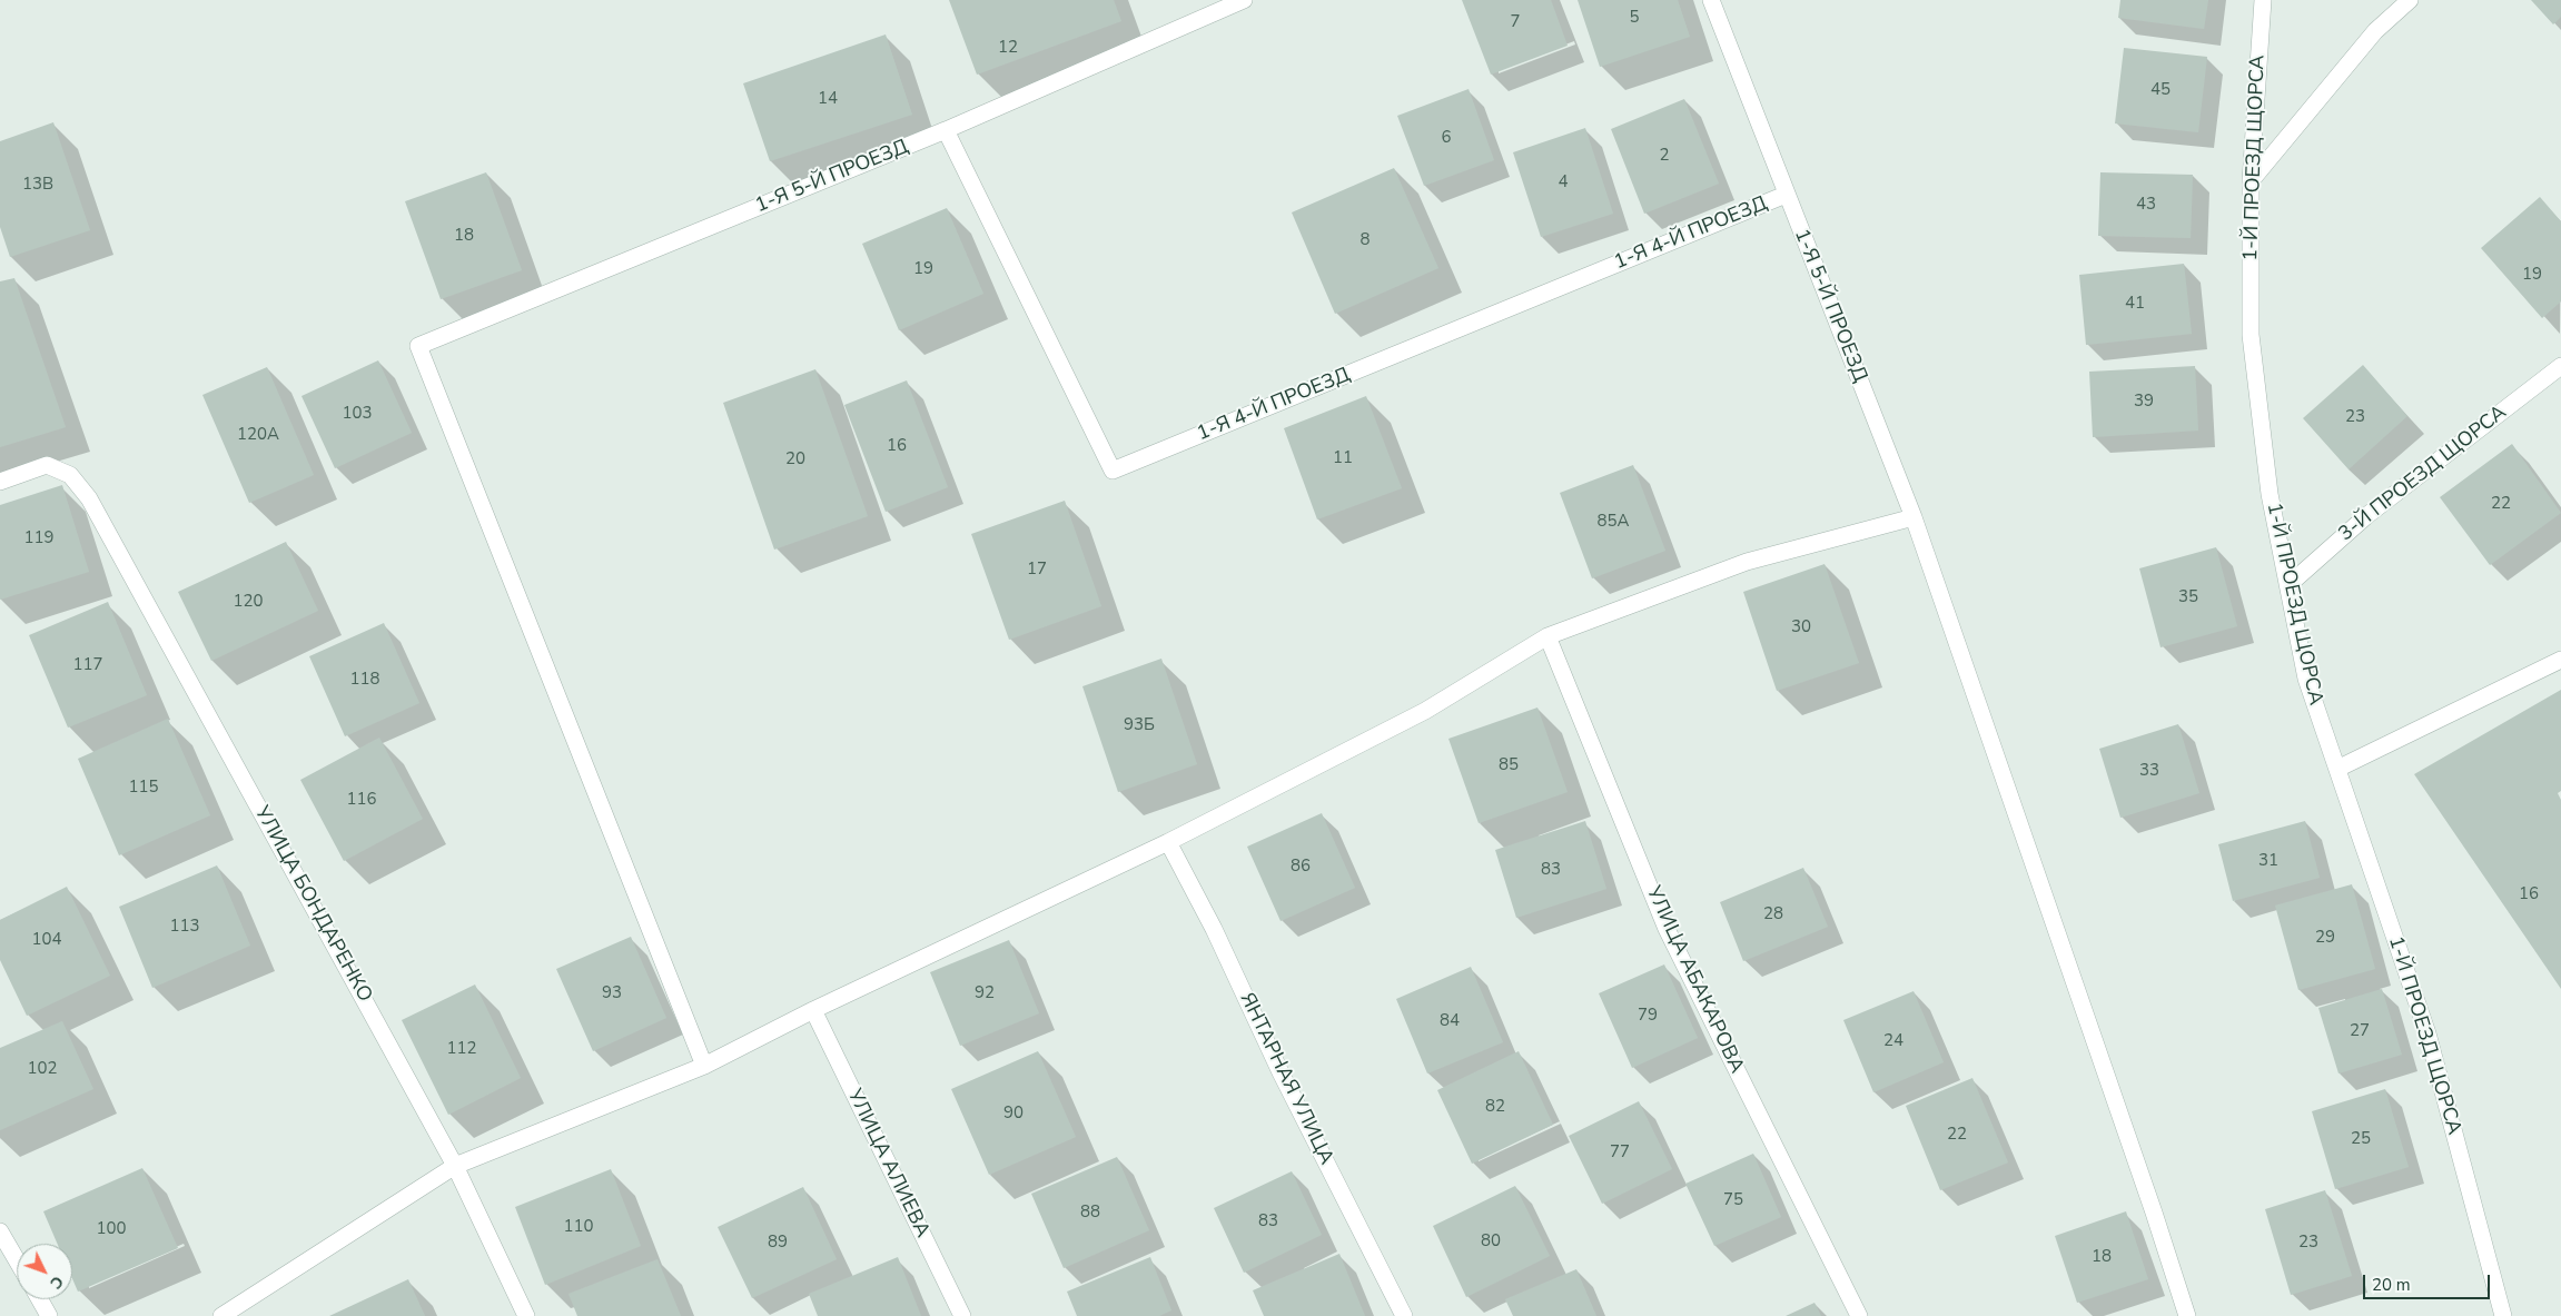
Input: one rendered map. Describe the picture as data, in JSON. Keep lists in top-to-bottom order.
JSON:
{
  "streets": {
    "street": [
      "1-Й ПРОЕЗД ЩОРСА",
      "1-Я 5-Й ПРОЕЗД",
      "1-Я 4-Й ПРОЕЗД",
      "3-Й ПРОЕЗД ЩОРСА",
      "УЛИЦА БОНДАРЕНКО",
      "УЛИЦА АБАКАРОВА",
      "ЯНТАРНАЯ УЛИЦА",
      "УЛИЦА АЛИЕВА"
    ]
  },
  "crossings": [
    ["1-Й ПРОЕЗД ЩОРСА", "3-Й ПРОЕЗД ЩОРСА"],
    ["1-Я 5-Й ПРОЕЗД", "1-Я 4-Й ПРОЕЗД"]
  ],
  "house_numbers": [
    "5",
    "7",
    "12",
    "45",
    "14",
    "6",
    "2",
    "4",
    "13В",
    "43",
    "18",
    "8",
    "19",
    "19",
    "41",
    "39",
    "103",
    "23",
    "120А",
    "16",
    "11",
    "20",
    "22",
    "85А",
    "119",
    "17",
    "35",
    "120",
    "30",
    "117",
    "118",
    "93Б",
    "85",
    "33",
    "115",
    "116",
    "31",
    "86",
    "83",
    "16",
    "28",
    "113",
    "29",
    "104",
    "93",
    "92",
    "79",
    "84",
    "27",
    "24",
    "112",
    "102",
    "82",
    "90",
    "22",
    "25",
    "77",
    "75",
    "88",
    "83",
    "110",
    "100",
    "80",
    "89",
    "23",
    "18"
  ],
  "scale_bar": "20 m",
  "north": "bottom right"
}
